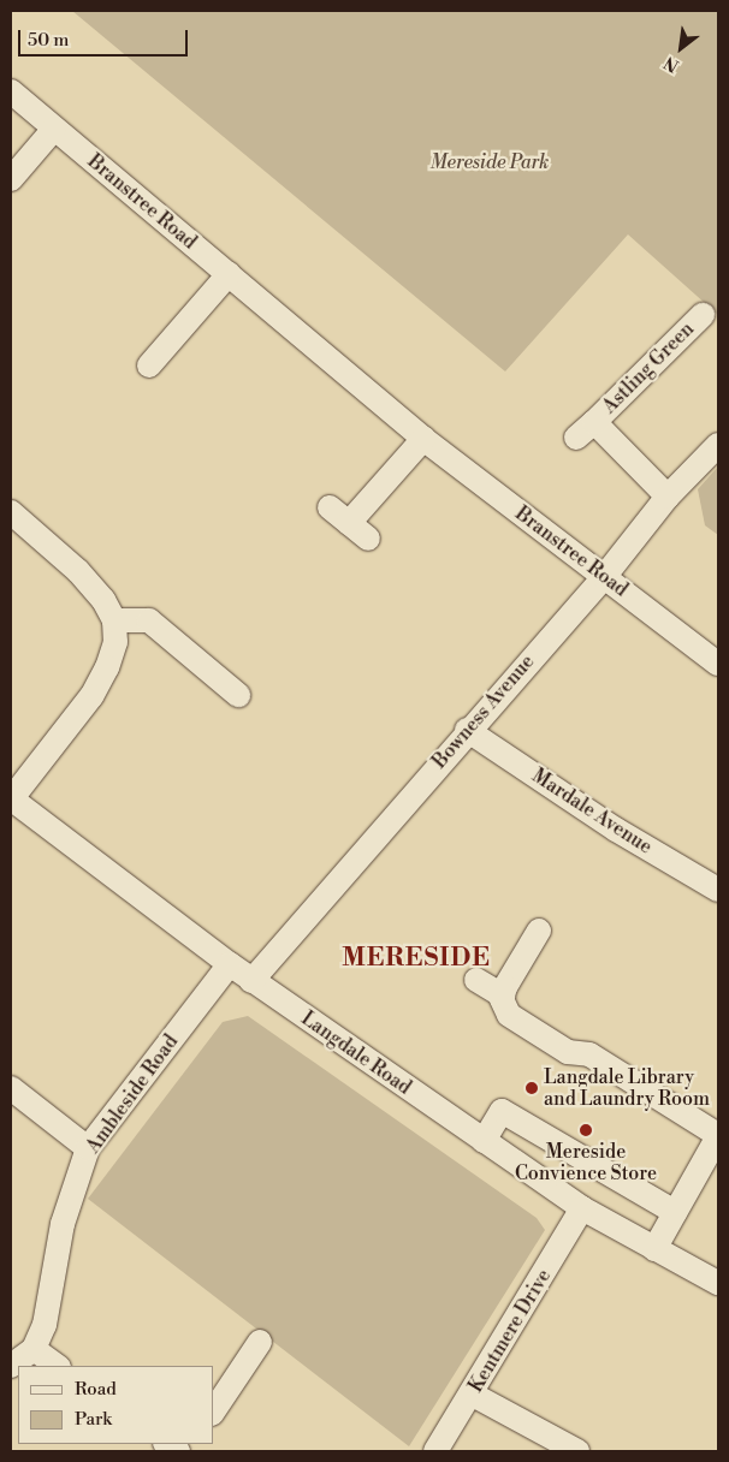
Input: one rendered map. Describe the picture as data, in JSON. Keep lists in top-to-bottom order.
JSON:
{
  "streets": {
    "street": [
      "Branstree Road",
      "Astling Green",
      "Bowness Avenue",
      "Mardale Avenue",
      "Langdale Road",
      "Ambleside Road",
      "Kentmere Drive"
    ]
  },
  "crossings": [
    ["Branstree Road", "Bowness Avenue"],
    ["Astling Green", "Bowness Avenue"],
    ["Bowness Avenue", "Mardale Avenue"],
    ["Bowness Avenue", "Langdale Road"],
    ["Langdale Road", "Ambleside Road"],
    ["Langdale Road", "Kentmere Drive"]
  ],
  "districts": ["MERESIDE"],
  "parks": ["Mereside Park"],
  "places": ["Langdale Library and Laundry Room", "Mereside Convience Store"],
  "legend": ["Road", "Park"],
  "scale_bar": "50 m",
  "north": "bottom left"
}
